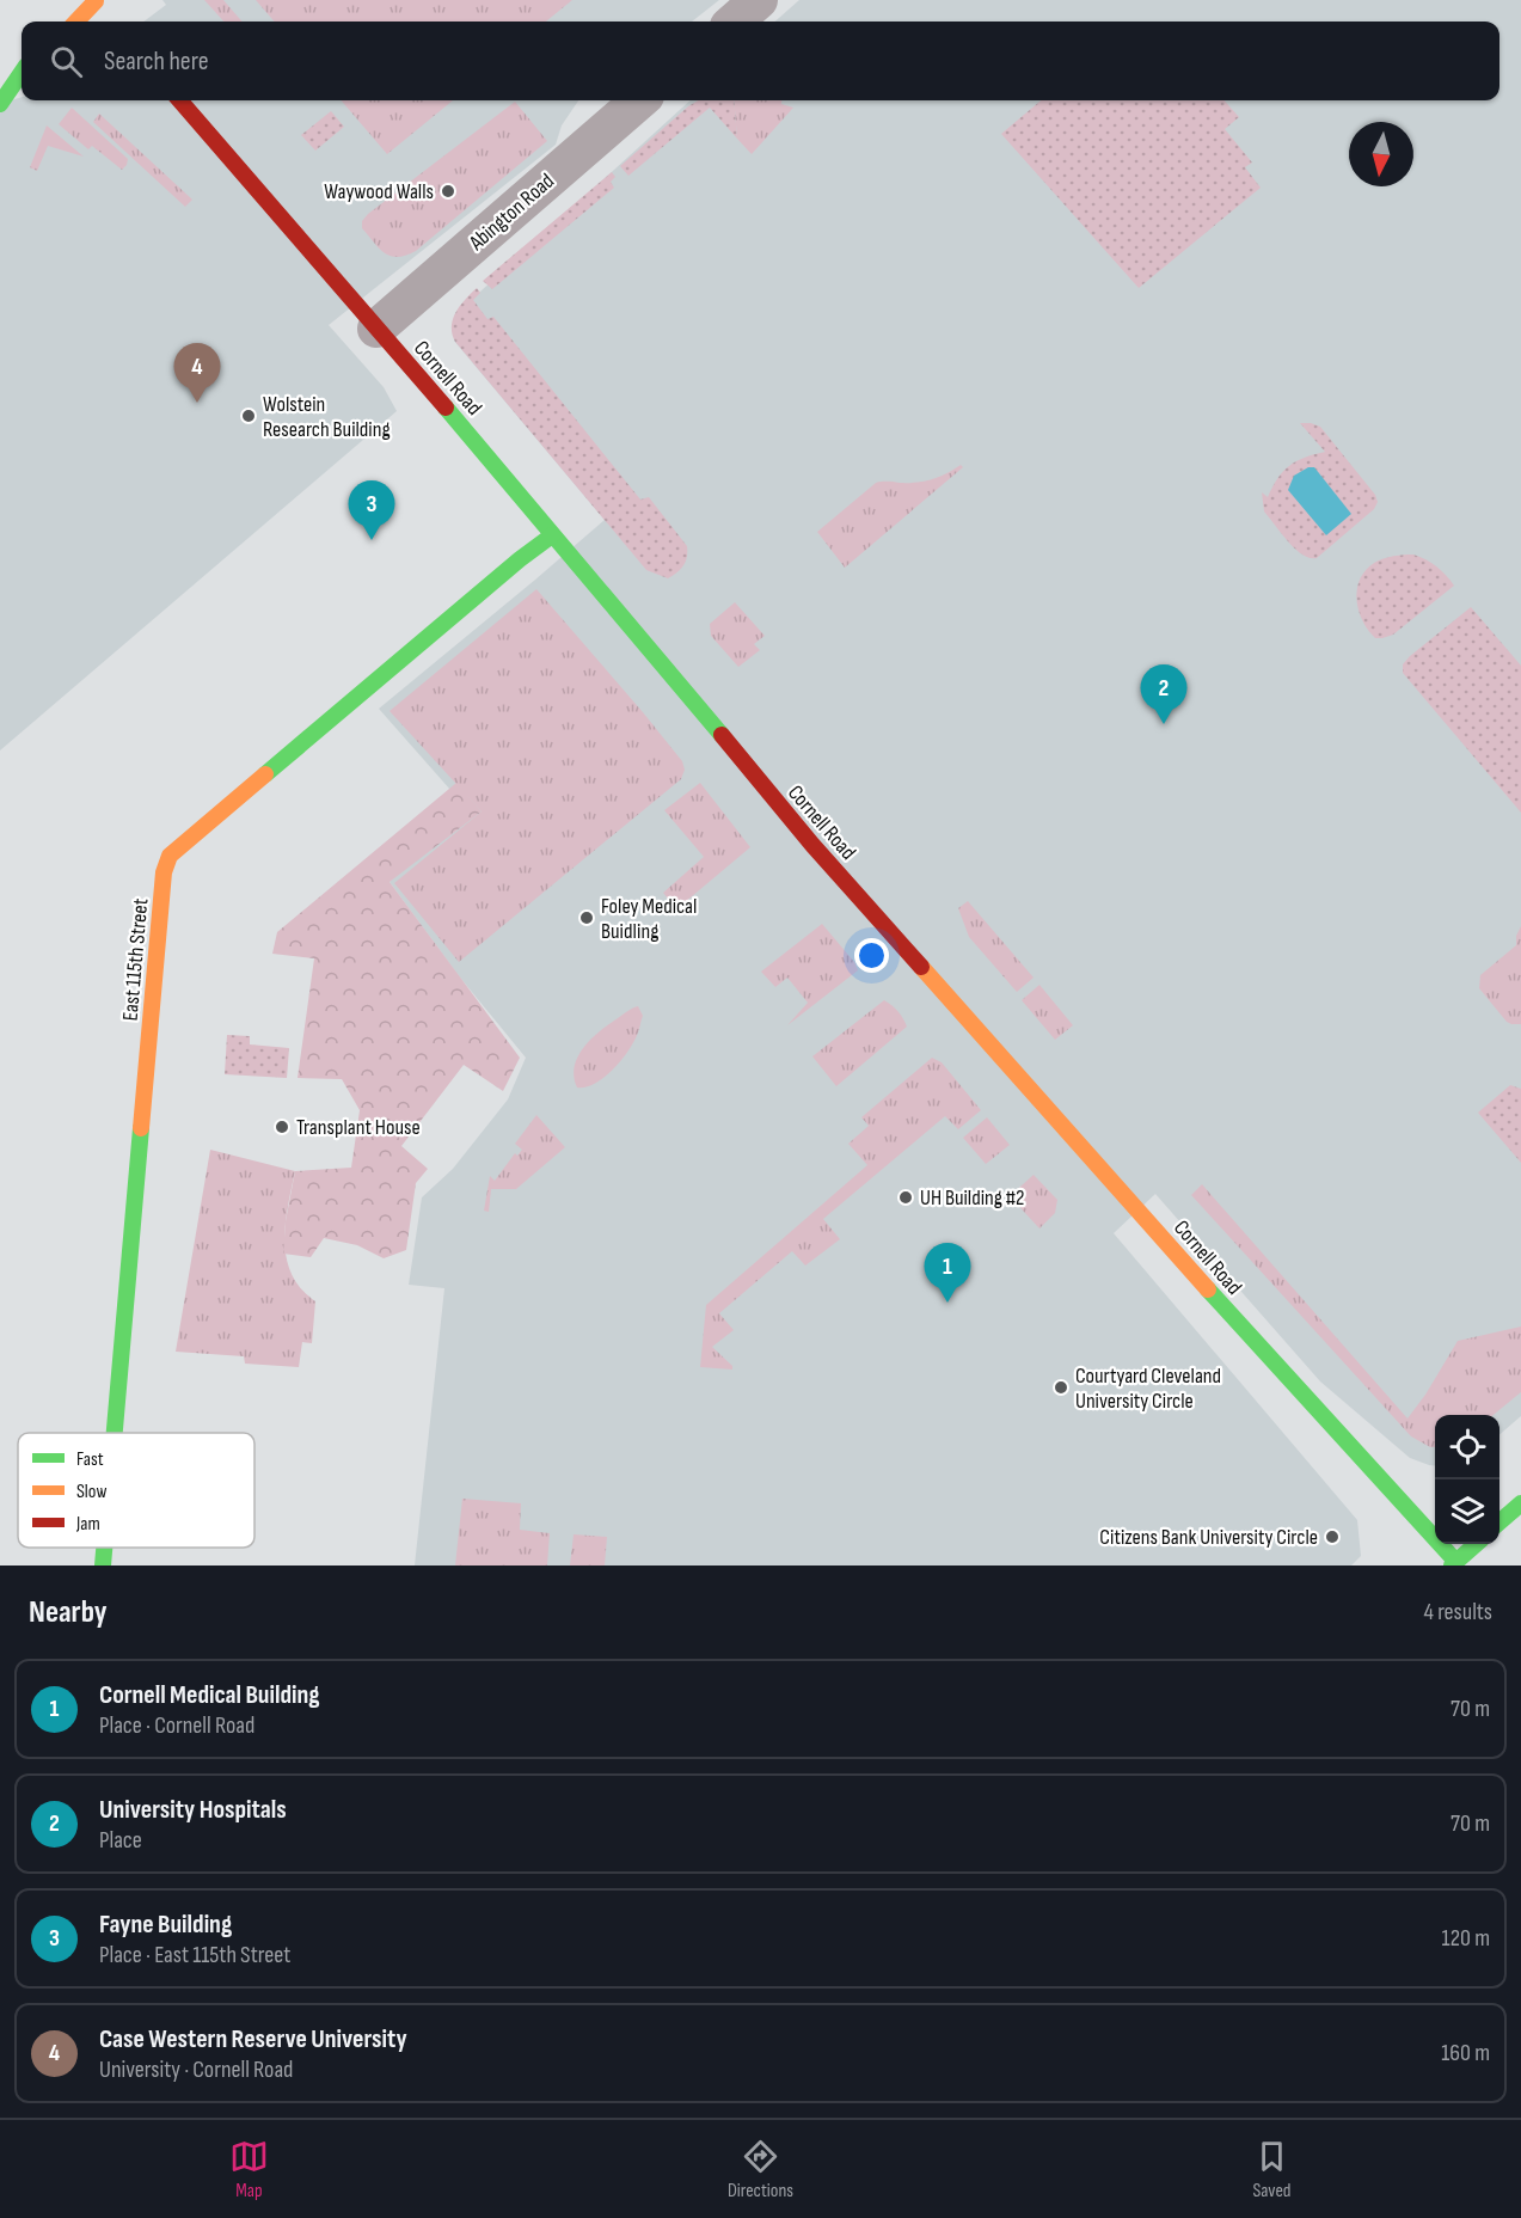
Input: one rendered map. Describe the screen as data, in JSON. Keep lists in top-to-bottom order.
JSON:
{
  "streets": {
    "street": ["Abington Road", "Cornell Road", "East 115th Street"]
  },
  "crossings": [
    ["Abington Road", "Cornell Road"],
    ["Cornell Road", "East 115th Street"]
  ],
  "places": [
    "Waywood Walls",
    "Wolstein Research Building",
    "Foley Medical Buidling",
    "Transplant House",
    "UH Building #2",
    "Courtyard Cleveland University Circle",
    "Citizens Bank University Circle"
  ],
  "legend": ["Fast", "Slow", "Jam"],
  "north": "bottom",
  "page": {
    "search": "Search here",
    "pins": [
      "4",
      "3",
      "2",
      "1"
    ],
    "heading": ["Nearby", "4 results"],
    "list": [
      {
        "mark": "1",
        "name": "Cornell Medical Building",
        "note": "Place · Cornell Road",
        "value": "70 m"
      },
      {
        "mark": "2",
        "name": "University Hospitals",
        "note": "Place",
        "value": "70 m"
      },
      {
        "mark": "3",
        "name": "Fayne Building",
        "note": "Place · East 115th Street",
        "value": "120 m"
      },
      {
        "mark": "4",
        "name": "Case Western Reserve University",
        "note": "University · Cornell Road",
        "value": "160 m"
      }
    ],
    "nav": ["Map", "Directions", "Saved"]
  }
}
